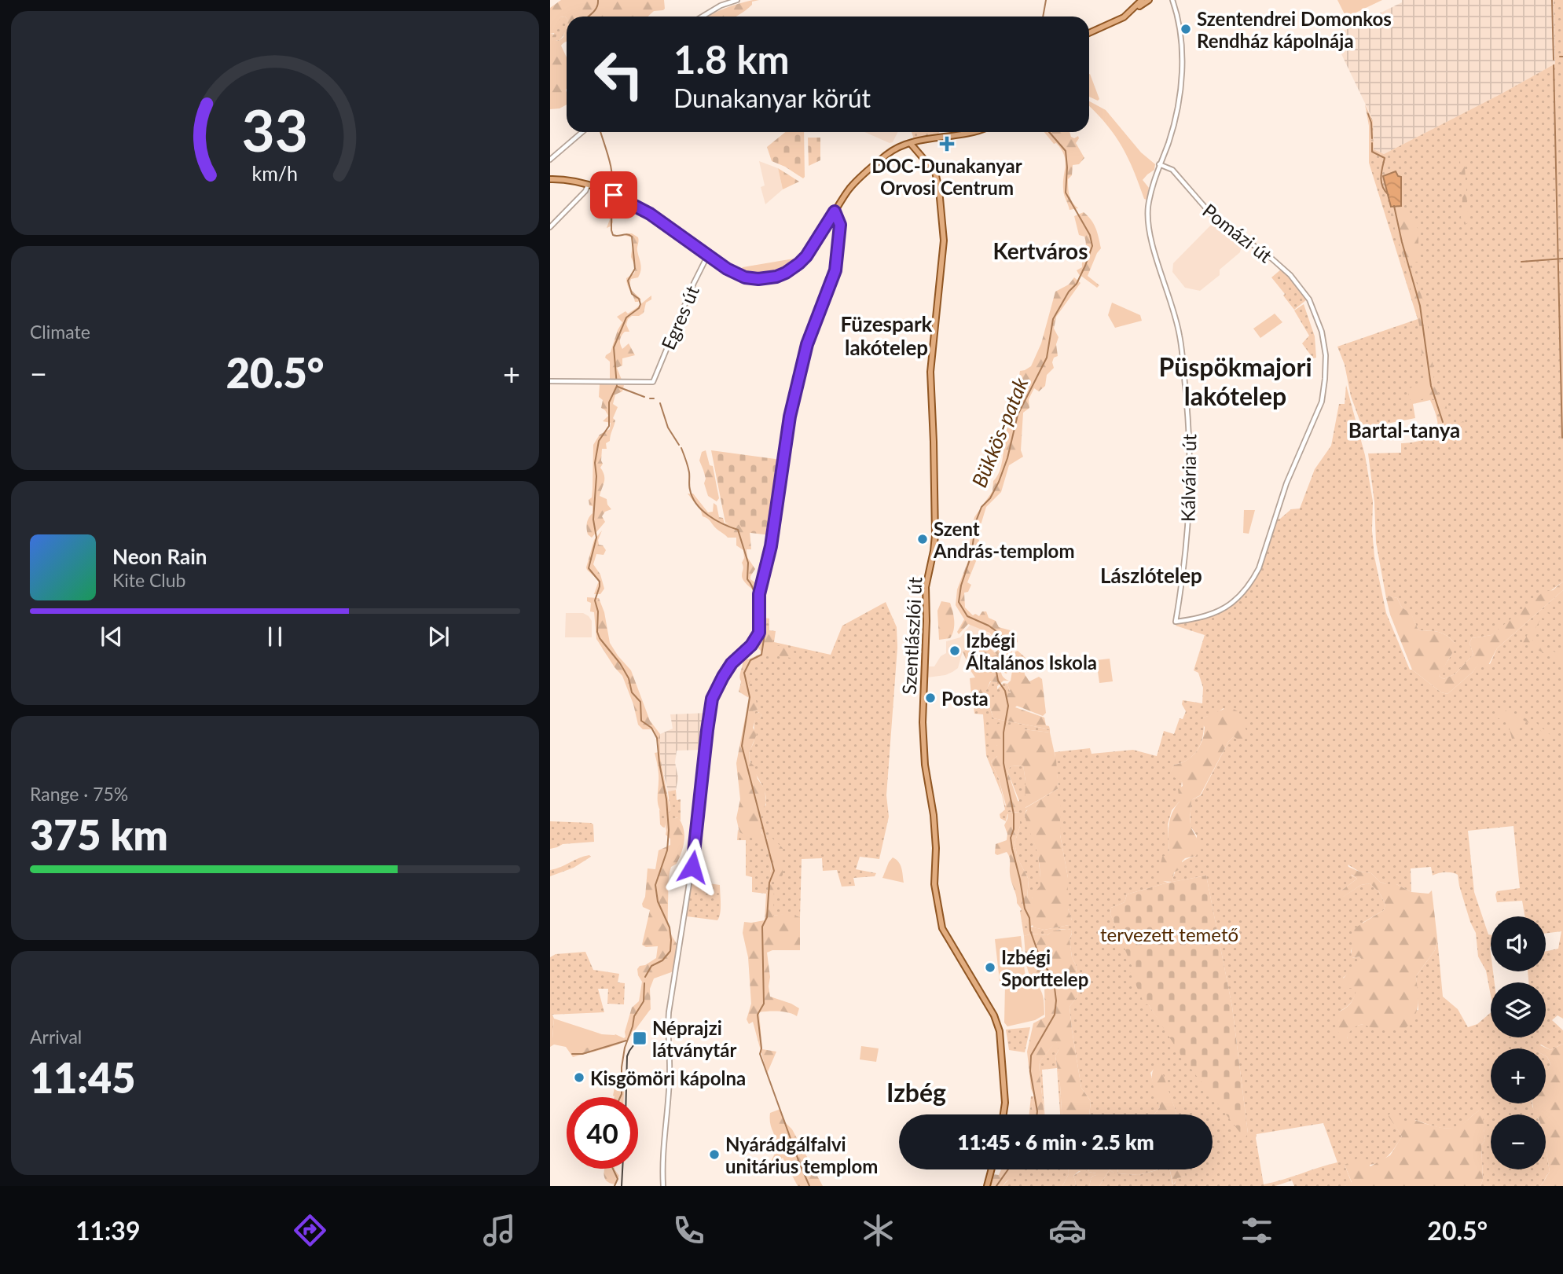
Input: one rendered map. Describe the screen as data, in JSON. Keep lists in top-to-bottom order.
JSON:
{
  "streets": {
    "main road": ["Szentlászlói út"],
    "street": ["Pomázi út", "Egres út", "Kálvária út"]
  },
  "crossings": [
    ["Pomázi út", "Kálvária út"]
  ],
  "districts": [
    "Kertváros",
    "Füzespark lakótelep",
    "Püspökmajori lakótelep",
    "Bartal-tanya",
    "Lászlótelep",
    "Izbég"
  ],
  "water": ["Bükkös-patak"],
  "parks": ["tervezett temető"],
  "places": {
    "other": [
      "Szentendrei Domonkos Rendház kápolnája",
      "Szent András-templom",
      "Izbégi Általános Iskola",
      "Posta",
      "Izbégi Sporttelep",
      "Kisgömöri kápolna",
      "Nyárádgálfalvi unitárius templom"
    ],
    "health": ["DOC-Dunakanyar Orvosi Centrum"],
    "transit": ["Néprajzi látványtár"]
  },
  "page": {
    "turn": ["1.8 km", "Dunakanyar körút"],
    "tile": [
      "Climate",
      ["Range · 75%", "375 km"],
      ["Arrival", "11:45"]
    ],
    "heat": ["−", "20.5°", "+"],
    "song": ["Neon Rain", "Kite Club"],
    "map_buttons": ["+", "−"],
    "limit": "40",
    "trip": "11:45 · 6 min · 2.5 km",
    "tabs": ["11:39", "20.5°"],
    "gauge": ["33", "km/h"]
  }
}
